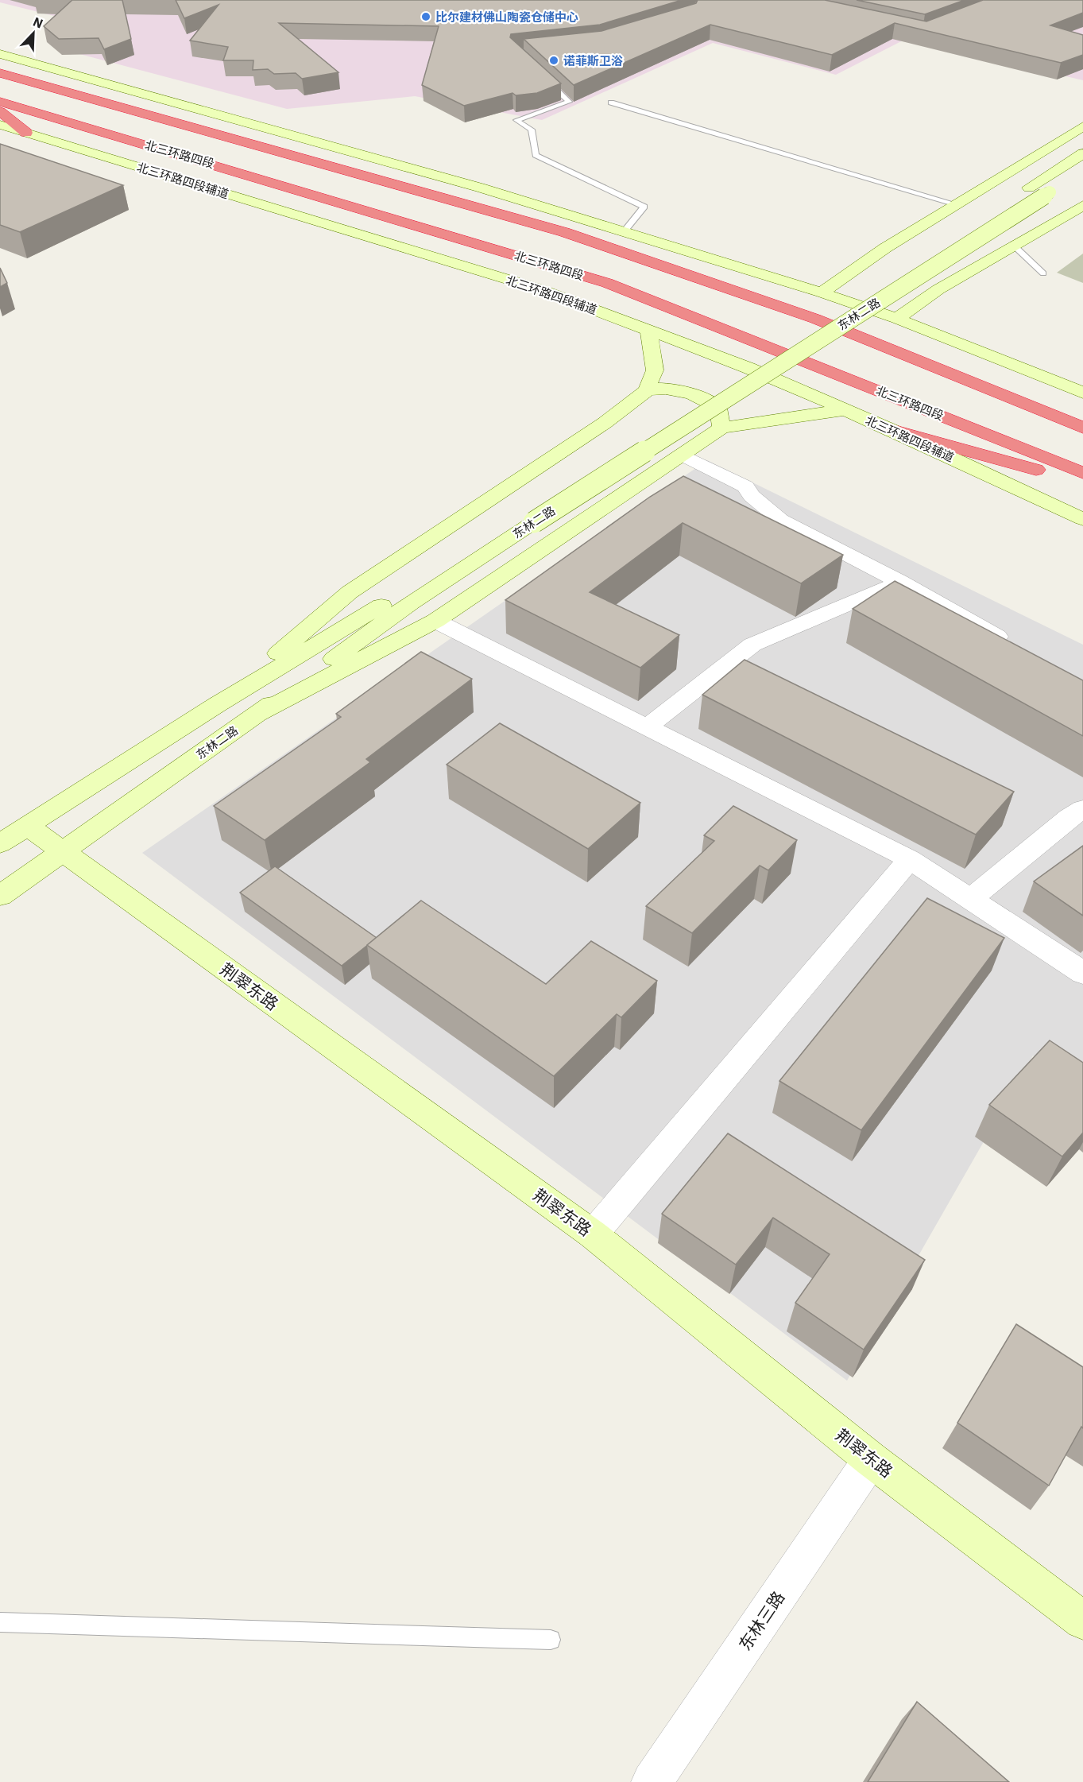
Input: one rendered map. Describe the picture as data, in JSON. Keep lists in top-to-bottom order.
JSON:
{
  "streets": {
    "highway": ["北三环路四段"],
    "main road": ["北三环路四段辅道", "东林二路", "荆翠东路"],
    "street": ["东林三路"]
  },
  "crossings": [
    ["东林二路", "荆翠东路"],
    ["荆翠东路", "东林三路"]
  ],
  "places": ["比尔建材佛山陶瓷仓储中心", "诺菲斯卫浴"],
  "north": "top right"
}
